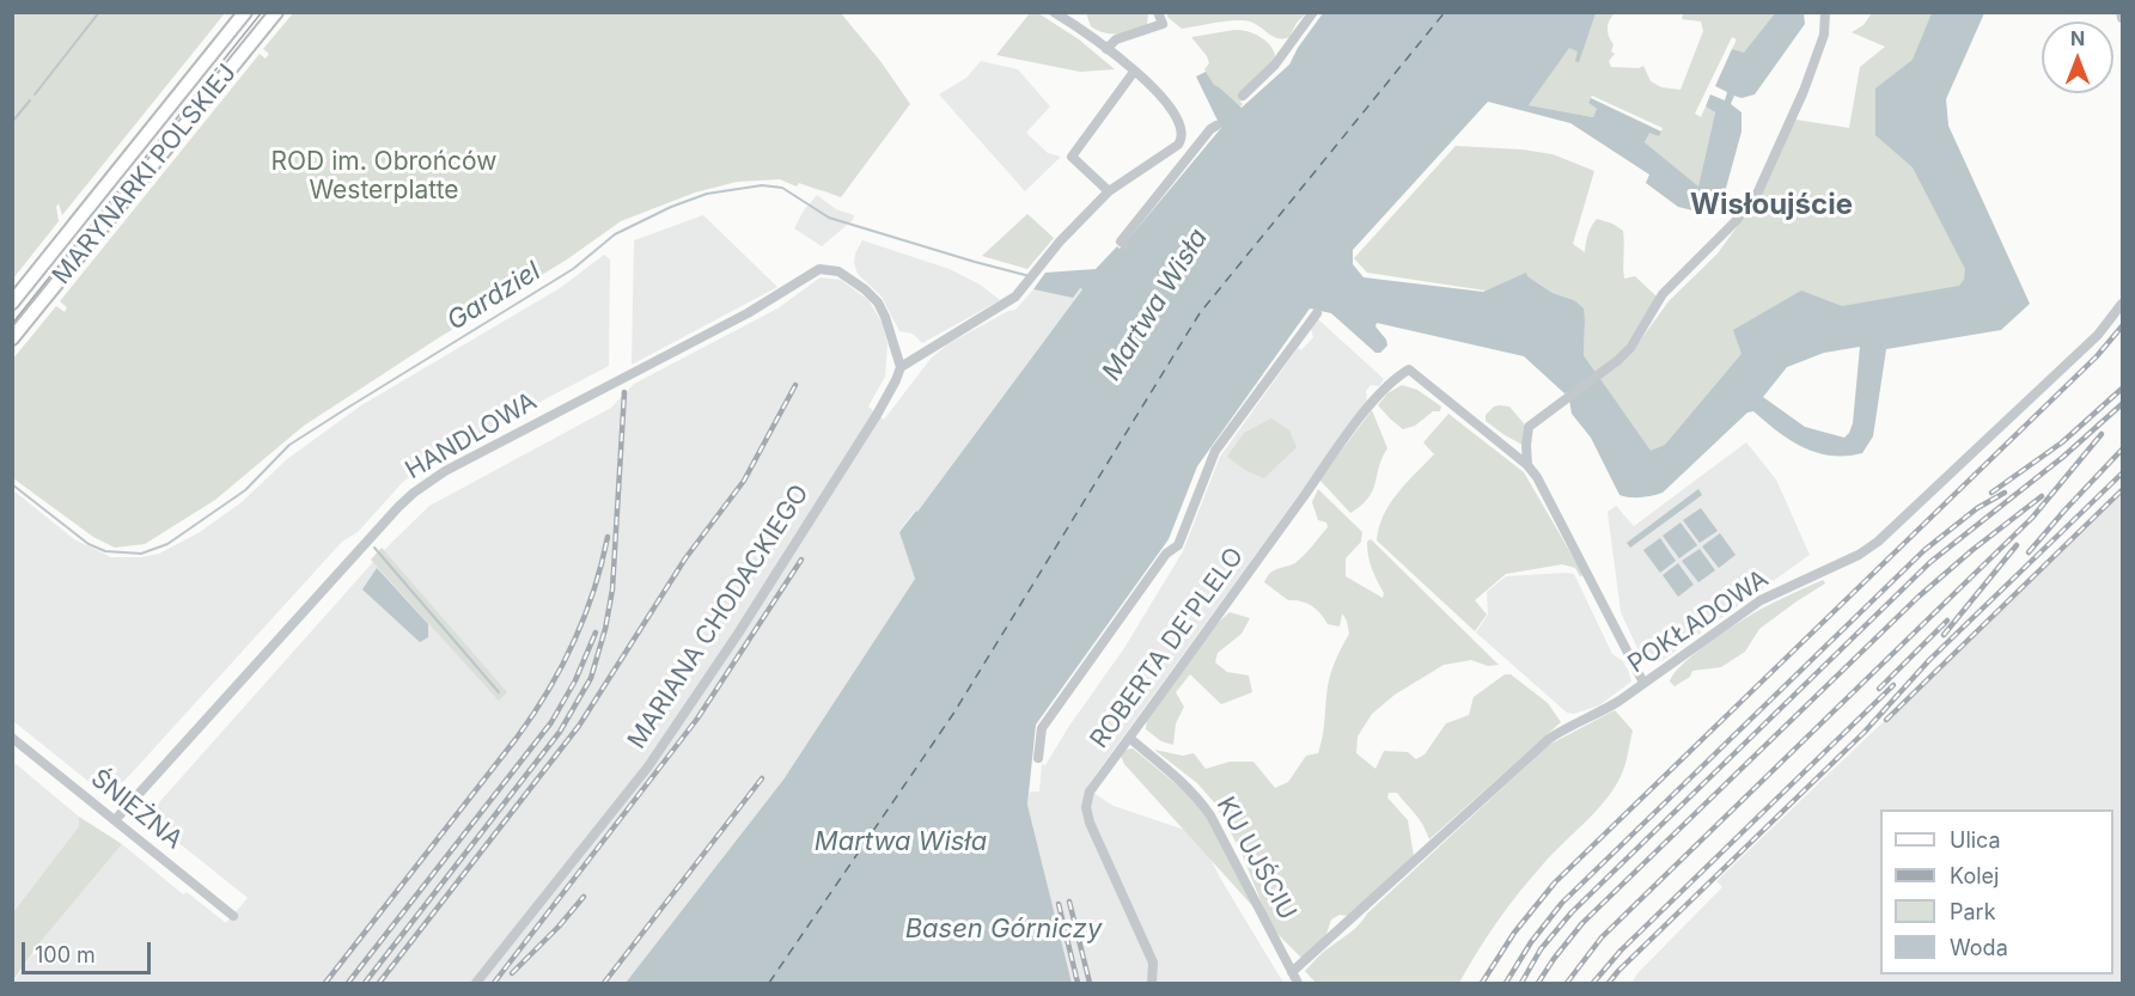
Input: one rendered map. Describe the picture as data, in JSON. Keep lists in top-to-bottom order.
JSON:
{
  "streets": {
    "main road": ["MARYNARKI POLSKIEJ"],
    "street": [
      "HANDLOWA",
      "MARIANA CHODACKIEGO",
      "POKŁADOWA",
      "ROBERTA DE'PLELO",
      "ŚNIEŻNA",
      "KU UJŚCIU"
    ]
  },
  "crossings": [
    ["HANDLOWA", "MARIANA CHODACKIEGO"],
    ["HANDLOWA", "ŚNIEŻNA"],
    ["POKŁADOWA", "KU UJŚCIU"],
    ["ROBERTA DE'PLELO", "KU UJŚCIU"]
  ],
  "districts": ["Wisłoujście"],
  "water": ["Gardziel", "Martwa Wisła", "Basen Górniczy"],
  "parks": ["ROD im. Obrońców Westerplatte"],
  "legend": [
    "Ulica",
    "Kolej",
    "Park",
    "Woda"
  ],
  "scale_bar": "100 m",
  "north": "top"
}
